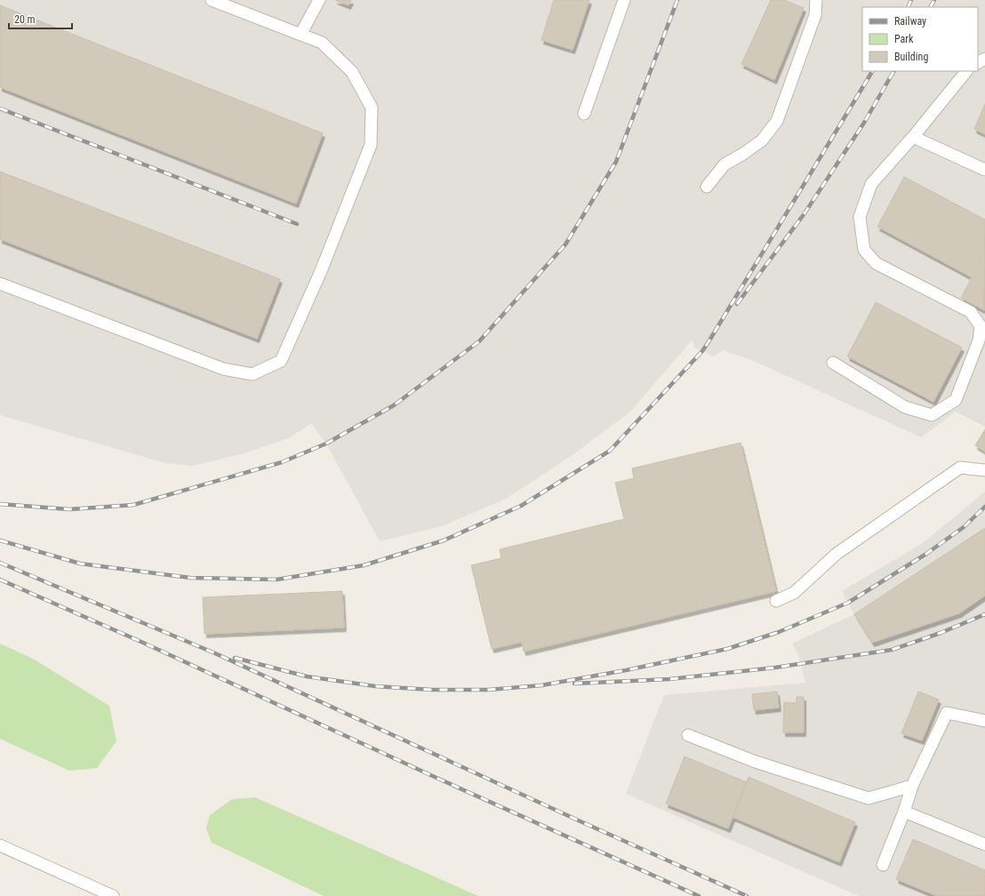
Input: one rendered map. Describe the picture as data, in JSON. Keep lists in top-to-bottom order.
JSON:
{
  "legend": ["Railway", "Park", "Building"],
  "scale_bar": "20 m"
}
